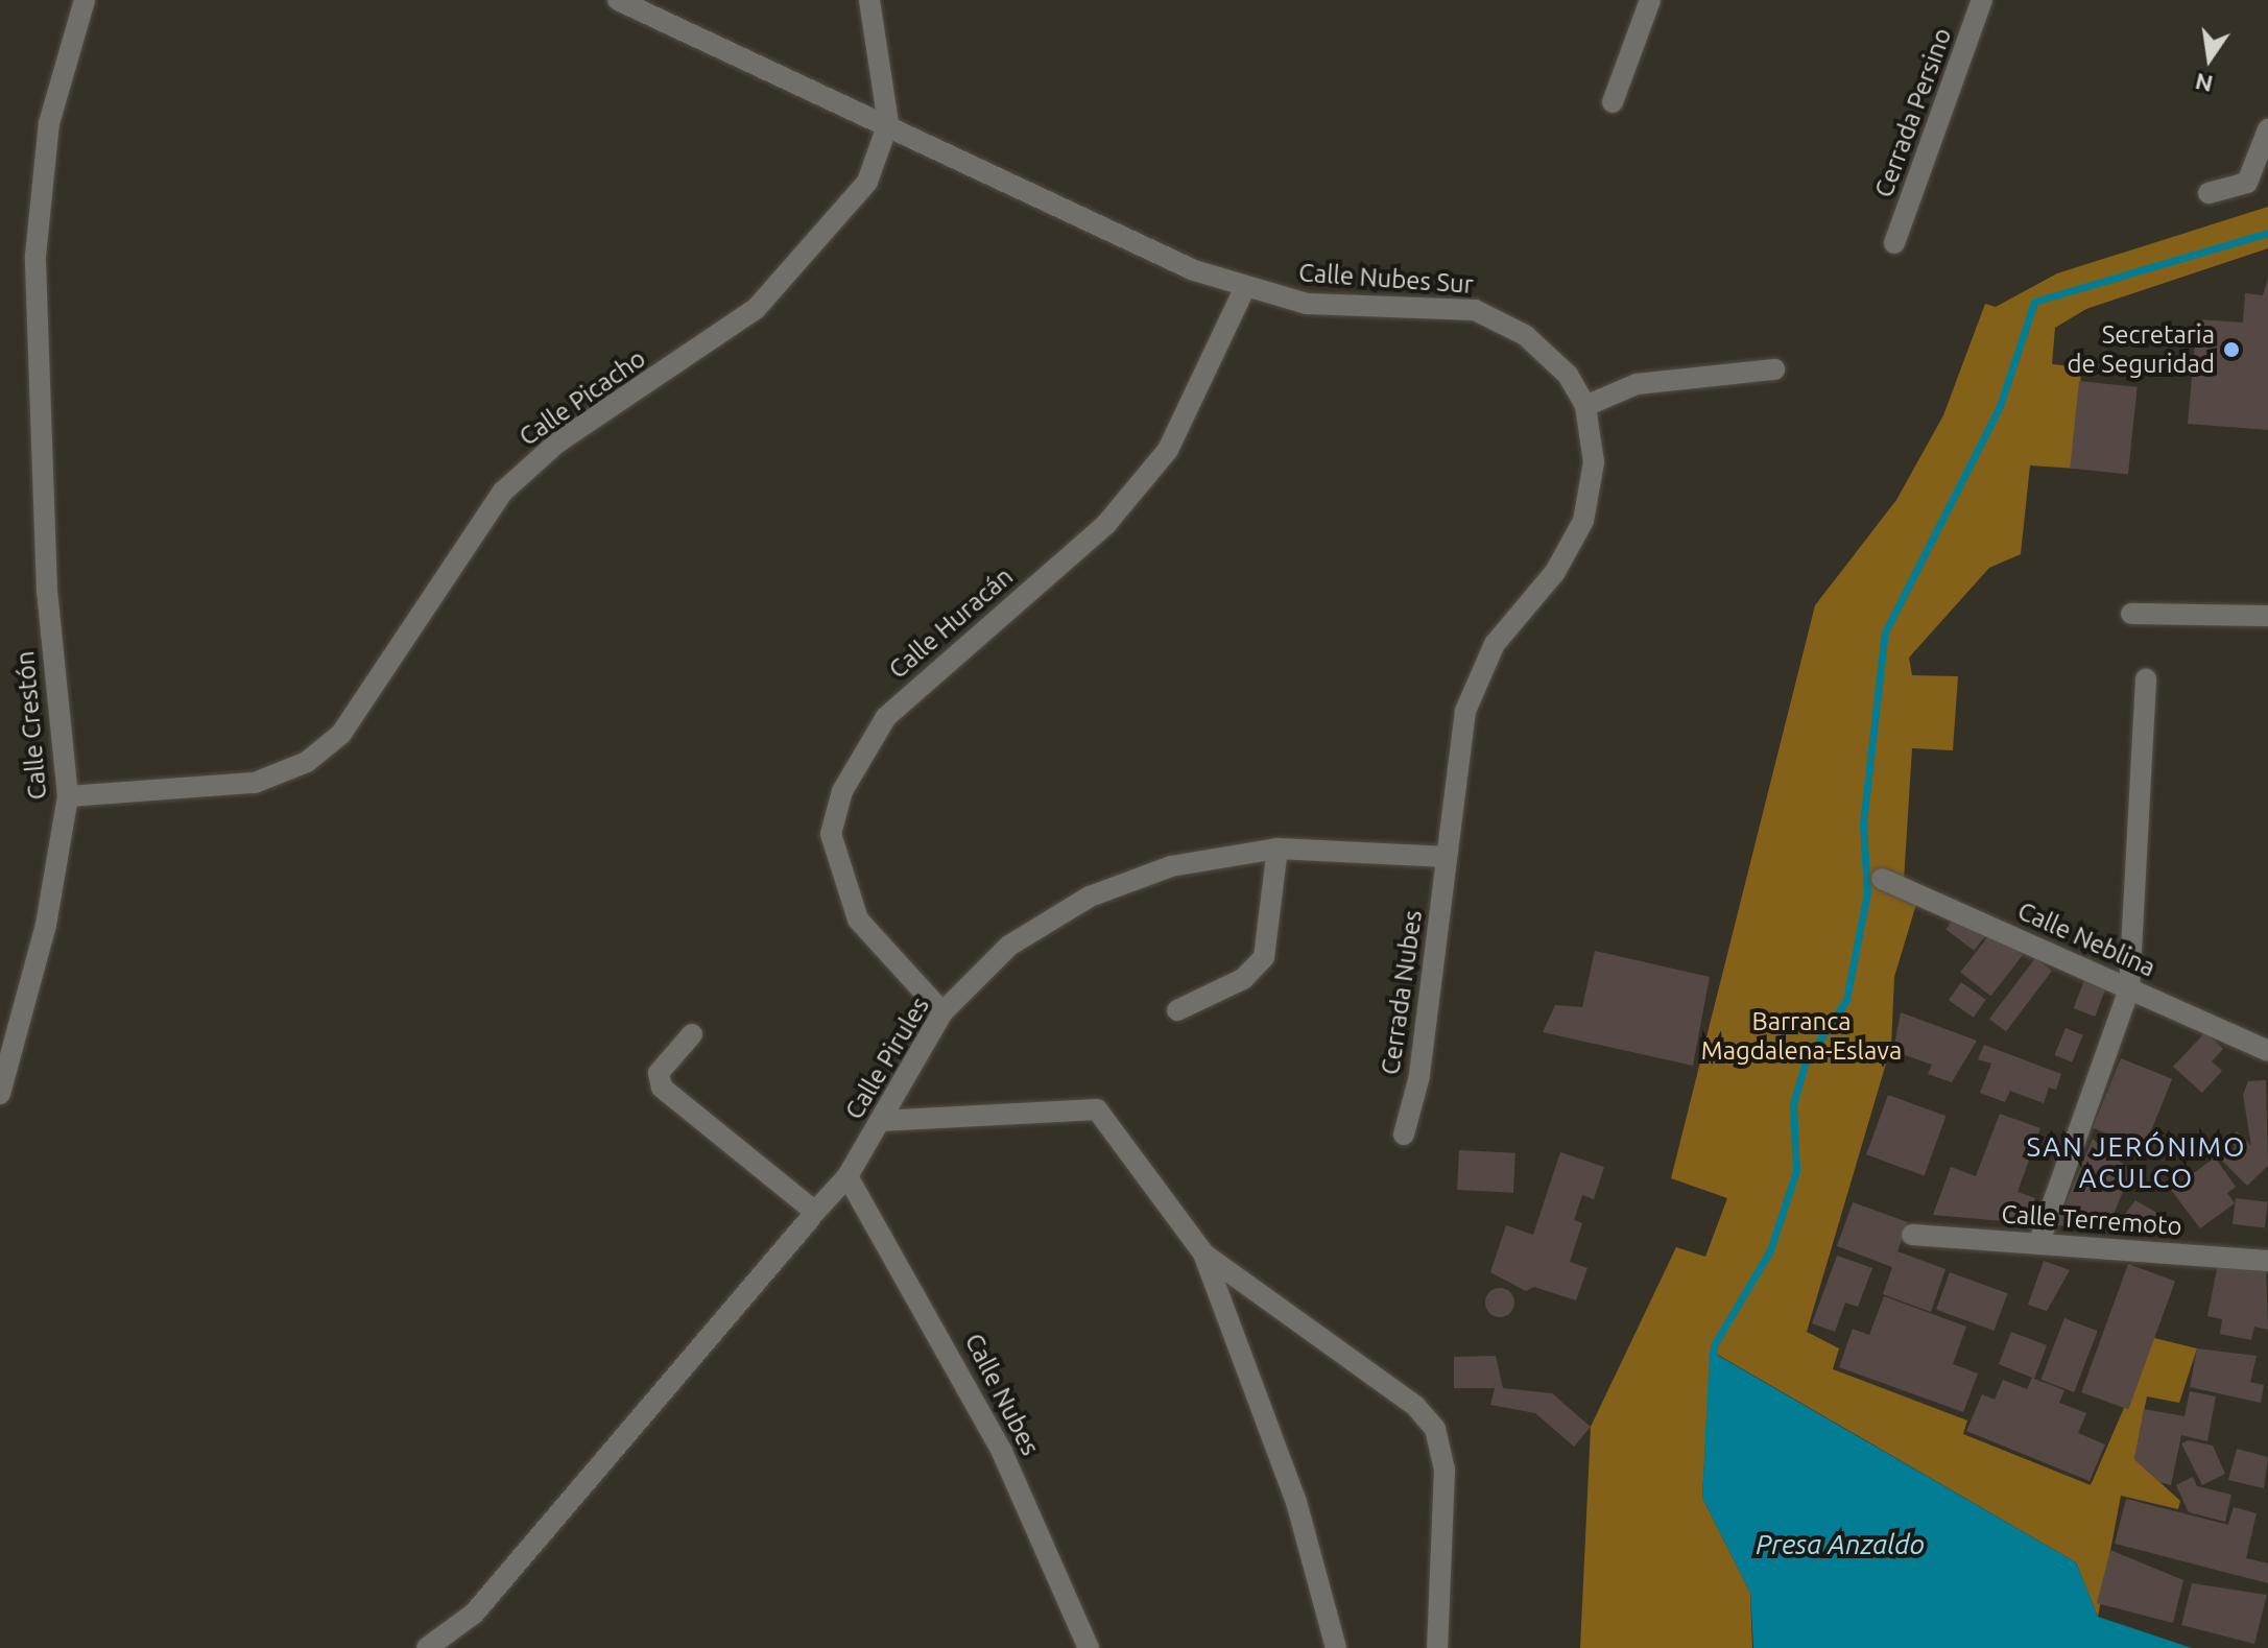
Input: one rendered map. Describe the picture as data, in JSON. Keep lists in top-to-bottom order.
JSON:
{
  "streets": {
    "street": [
      "Cerrada Persino",
      "Calle Nubes Sur",
      "Calle Picacho",
      "Calle Huracán",
      "Calle Crestón",
      "Calle Neblina",
      "Cerrada Nubes",
      "Calle Pirules",
      "Calle Terremoto",
      "Calle Nubes"
    ]
  },
  "crossings": [
    ["Calle Nubes Sur", "Calle Picacho"],
    ["Calle Nubes Sur", "Calle Huracán"],
    ["Calle Nubes Sur", "Cerrada Nubes"],
    ["Calle Nubes Sur", "Calle Pirules"],
    ["Calle Picacho", "Calle Crestón"],
    ["Calle Huracán", "Calle Pirules"],
    ["Cerrada Nubes", "Calle Pirules"],
    ["Calle Pirules", "Calle Nubes"]
  ],
  "districts": ["SAN JERÓNIMO ACULCO"],
  "water": ["Presa Anzaldo"],
  "parks": ["Barranca Magdalena-Eslava"],
  "places": ["Secretaria de Seguridad"],
  "north": "bottom"
}
